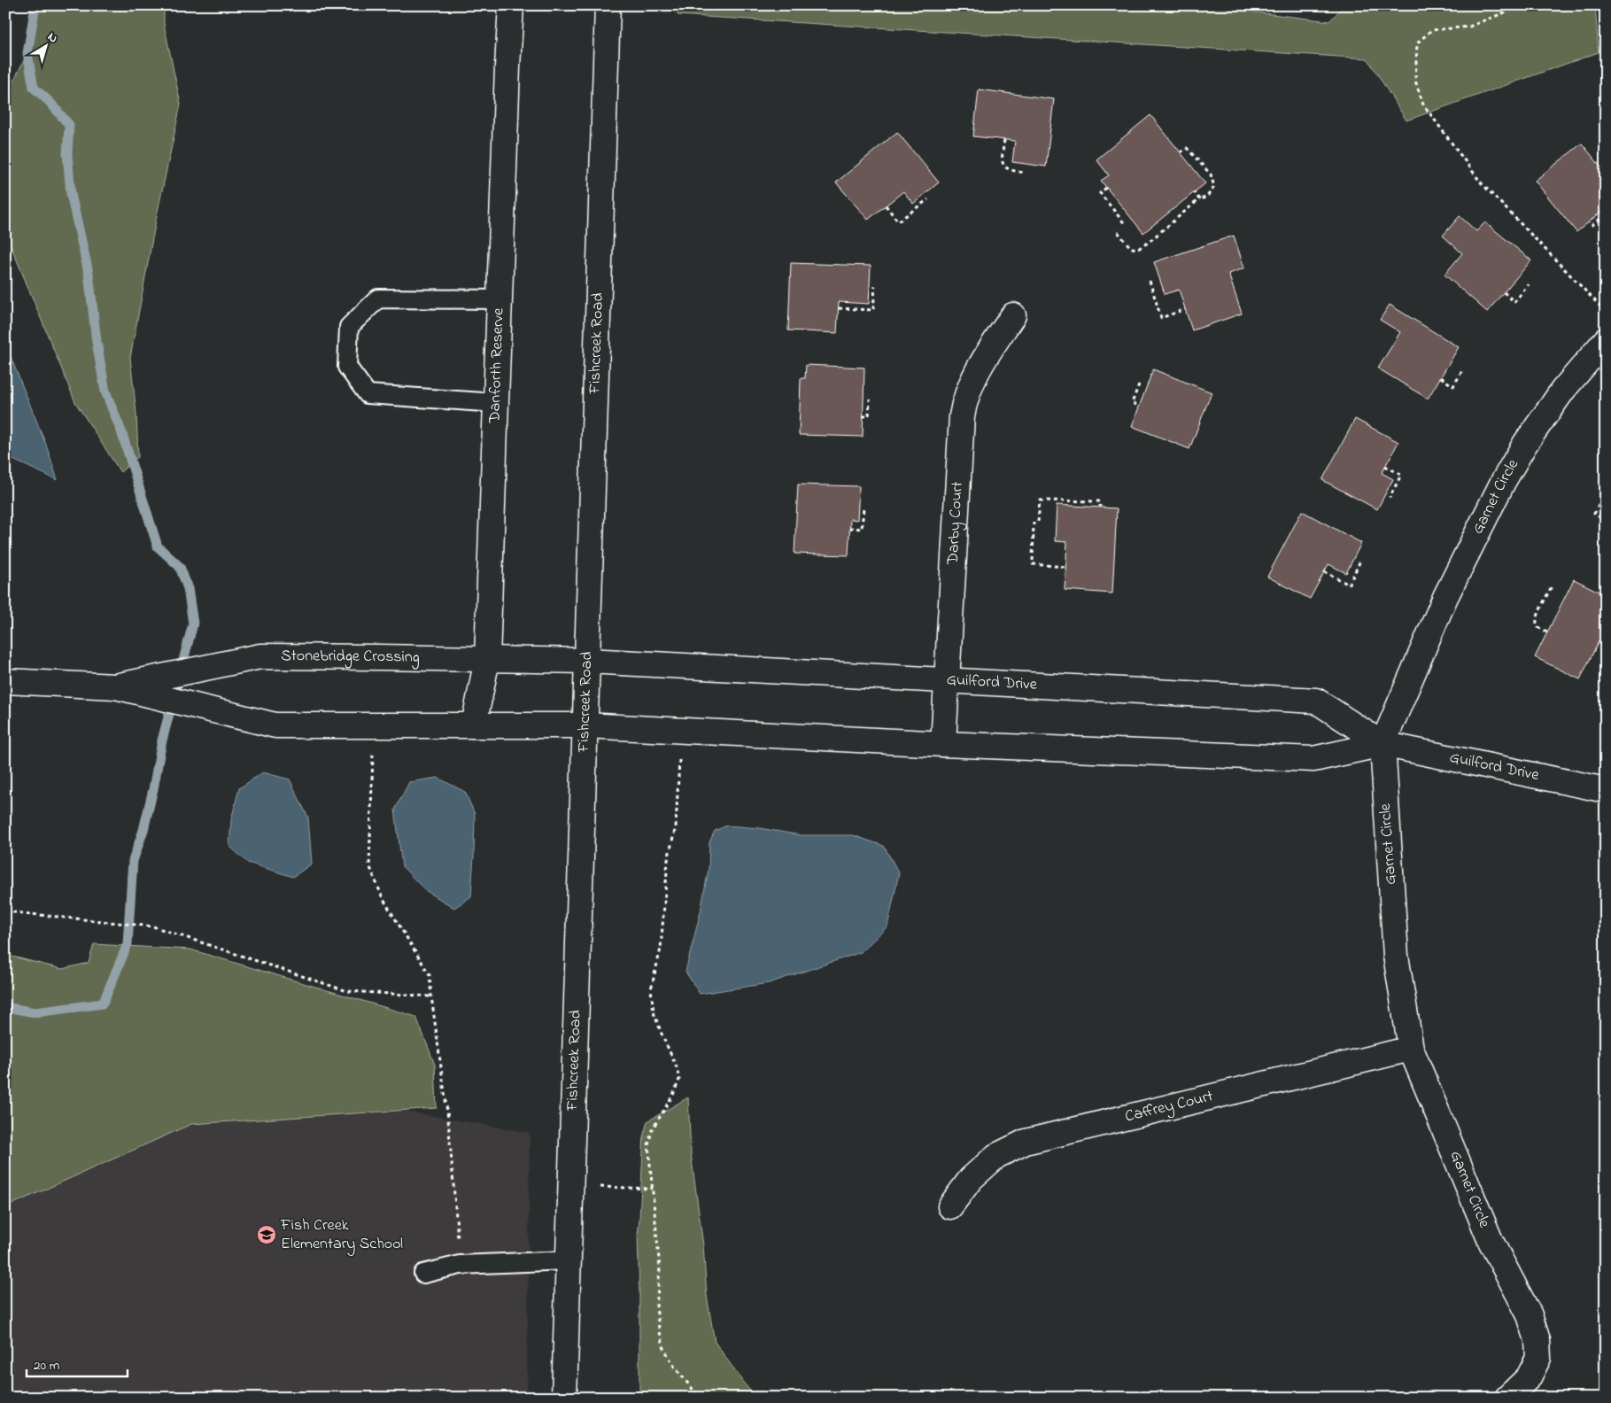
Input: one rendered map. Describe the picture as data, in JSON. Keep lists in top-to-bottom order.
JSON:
{
  "streets": {
    "street": [
      "Fishcreek Road",
      "Danforth Reserve",
      "Garnet Circle",
      "Darby Court",
      "Stonebridge Crossing",
      "Guilford Drive",
      "Caffrey Court"
    ]
  },
  "crossings": [
    ["Fishcreek Road", "Stonebridge Crossing"],
    ["Fishcreek Road", "Guilford Drive"],
    ["Danforth Reserve", "Stonebridge Crossing"],
    ["Garnet Circle", "Guilford Drive"],
    ["Garnet Circle", "Caffrey Court"],
    ["Darby Court", "Guilford Drive"],
    ["Stonebridge Crossing", "Guilford Drive"]
  ],
  "places": {
    "school or university": ["Fish Creek Elementary School"]
  },
  "scale_bar": "20 m",
  "north": "top right"
}
